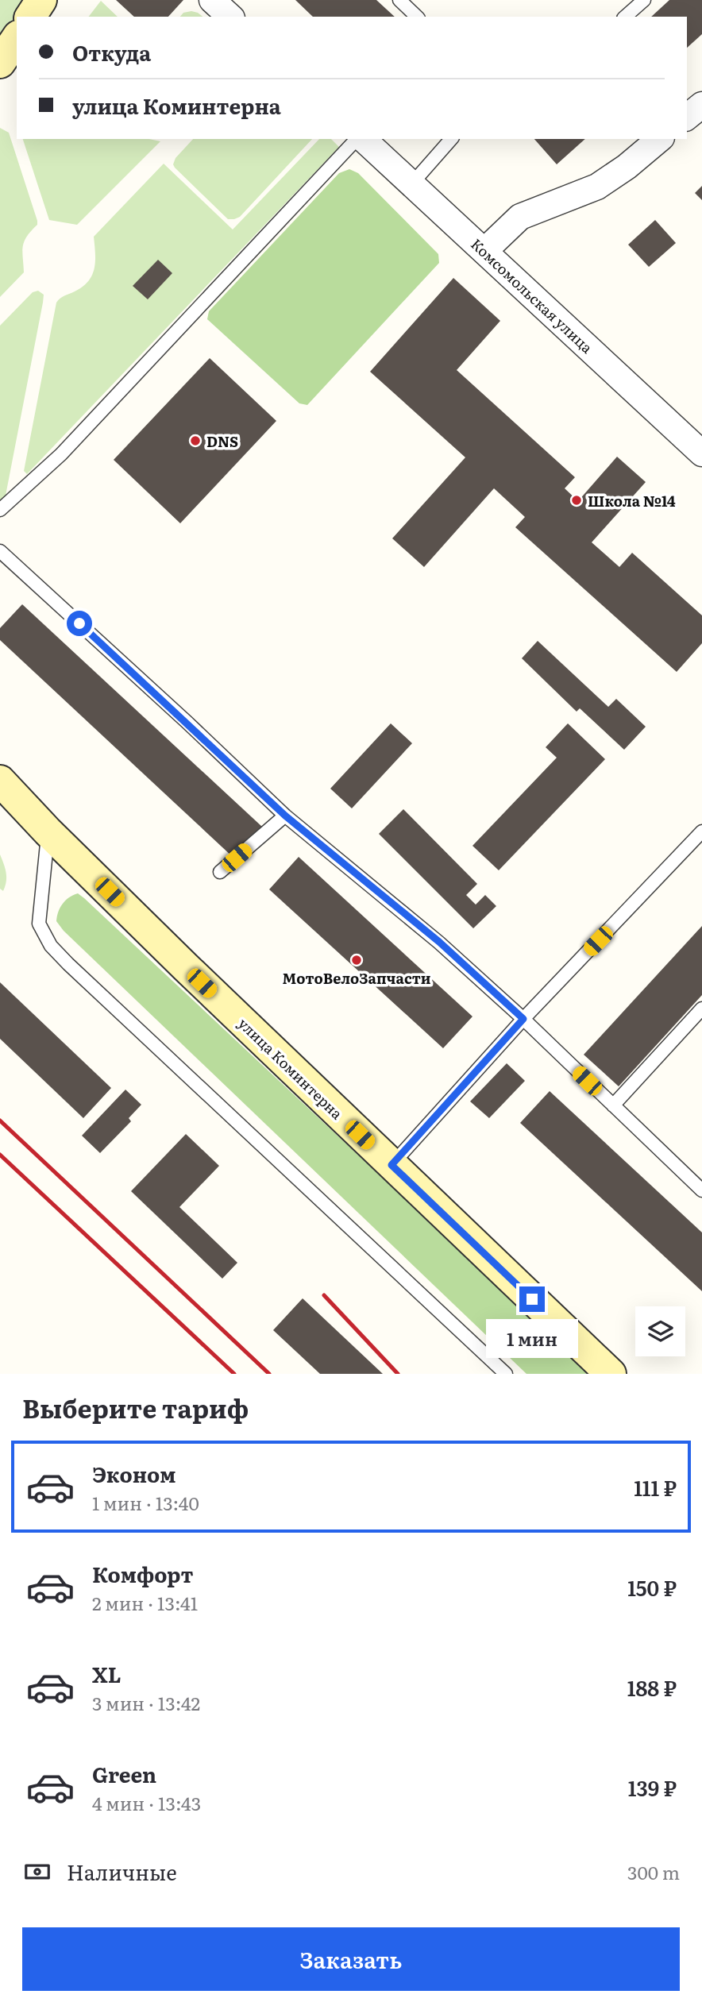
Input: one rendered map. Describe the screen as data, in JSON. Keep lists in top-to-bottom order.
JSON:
{
  "streets": {
    "street": ["Комсомольская улица", "улица Коминтерна"]
  },
  "places": ["DNS", "Школа №14", "МотоВелоЗапчасти"],
  "page": {
    "banner": ["Откуда", "улица Коминтерна"],
    "bubble": "1 мин",
    "heading": "Выберите тариф",
    "list": [
      {
        "name": "Эконом",
        "note": "1 мин · 13:40",
        "value": "111 ₽"
      },
      {
        "name": "Комфорт",
        "note": "2 мин · 13:41",
        "value": "150 ₽"
      },
      {
        "name": "XL",
        "note": "3 мин · 13:42",
        "value": "188 ₽"
      },
      {
        "name": "Green",
        "note": "4 мин · 13:43",
        "value": "139 ₽"
      }
    ],
    "pay": ["Наличные", "300 m"],
    "buttons": "Заказать"
  }
}
